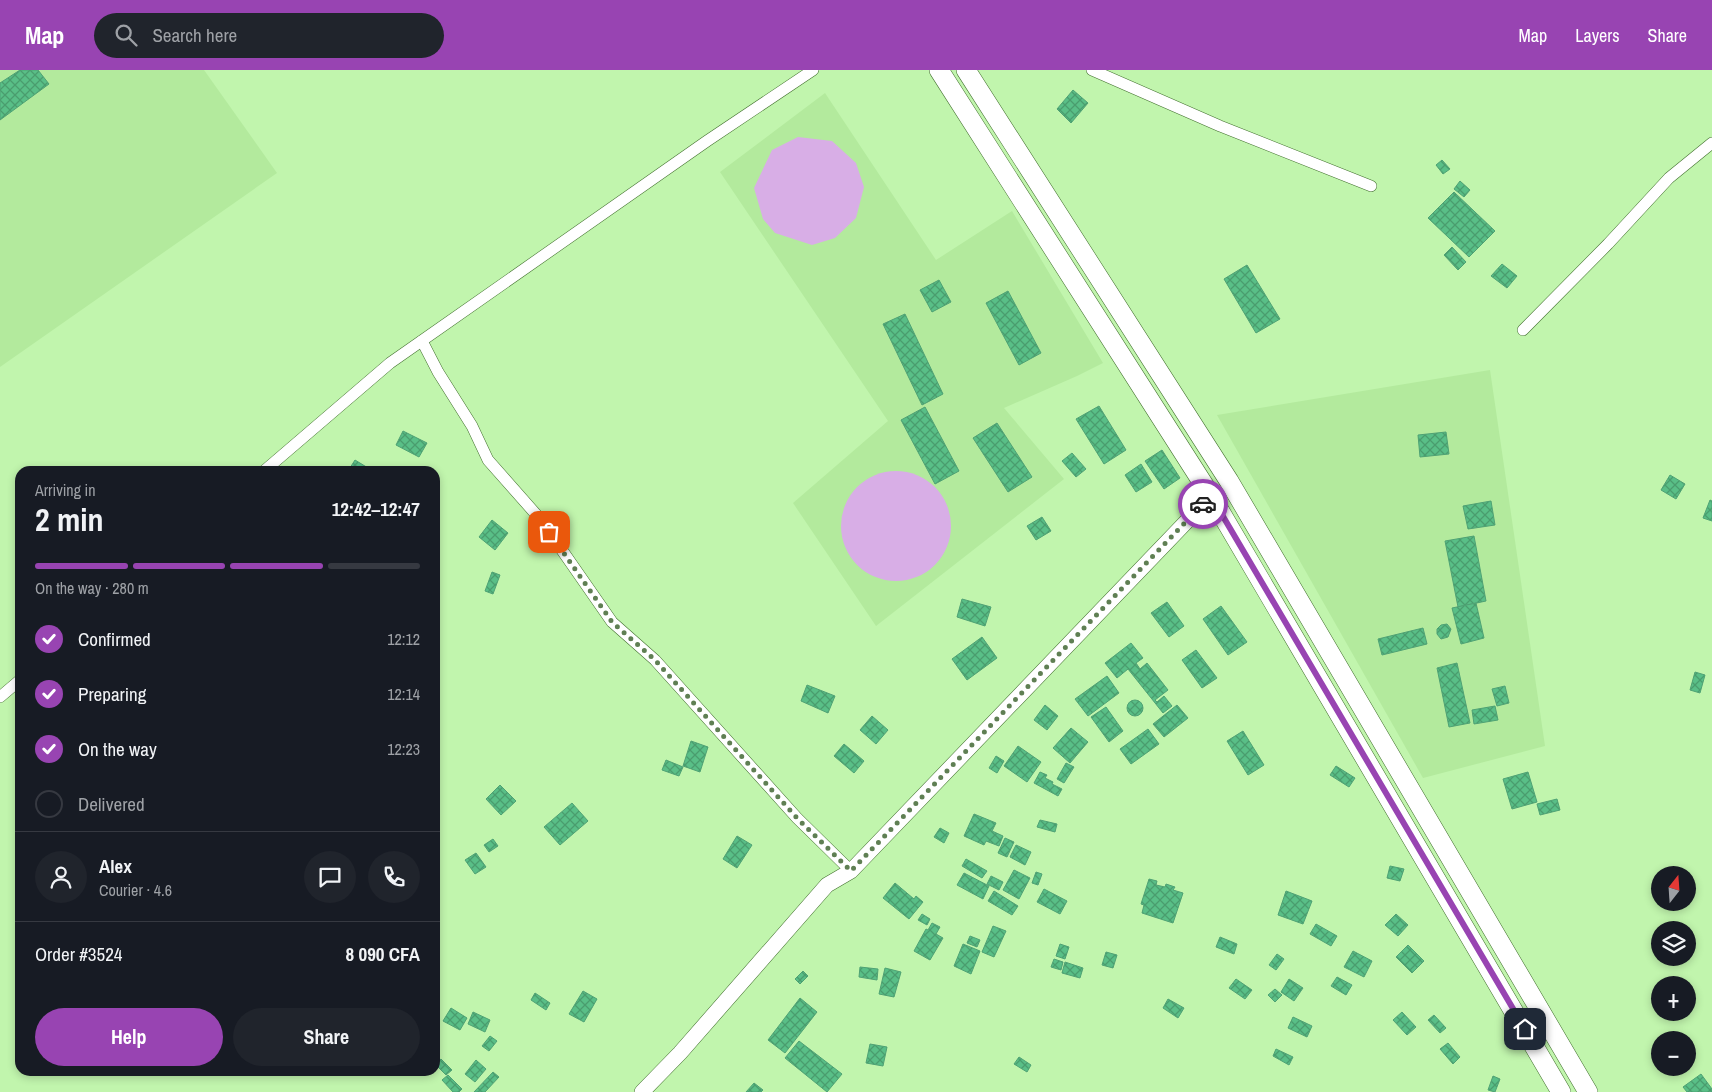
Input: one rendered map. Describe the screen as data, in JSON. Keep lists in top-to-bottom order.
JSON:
{
  "north": "top",
  "page": {
    "header": "Map",
    "search": "Search here",
    "nav": ["Map", "Layers", "Share"],
    "heading": ["2 min", "Arriving in", "12:42–12:47"],
    "panel": [
      "Alex",
      "Courier · 4.6",
      "Order #3524",
      "8 090 CFA"
    ],
    "bar": "On the way · 280 m",
    "list": [
      ["Confirmed", "12:12"],
      ["Preparing", "12:14"],
      ["On the way", "12:23"],
      "Delivered"
    ],
    "map_buttons": ["+", "−"],
    "buttons": ["Help", "Share"]
  }
}
